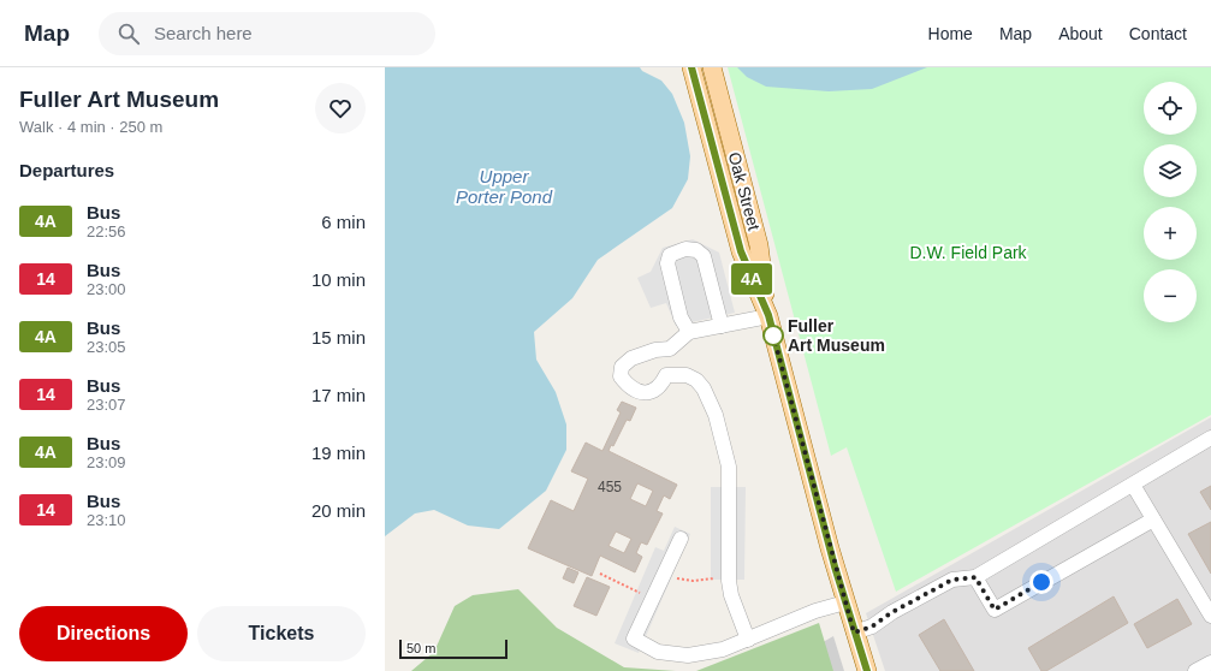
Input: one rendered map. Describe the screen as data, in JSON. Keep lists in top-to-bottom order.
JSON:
{
  "streets": {
    "main road": ["Oak Street"]
  },
  "water": ["Upper Porter Pond"],
  "parks": ["D.W. Field Park"],
  "places": ["Fuller Art Museum"],
  "lines": ["bus line 4A"],
  "house_numbers": ["455"],
  "scale_bar": "50 m",
  "page": {
    "header": "Map",
    "search": "Search here",
    "nav": [
      "Home",
      "Map",
      "About",
      "Contact"
    ],
    "heading": [
      ["Fuller Art Museum", "Walk · 4 min · 250 m"],
      "Departures"
    ],
    "on_map": "4A",
    "map_buttons": ["+", "−"],
    "list": [
      {
        "mark": "4A",
        "name": "Bus",
        "note": "22:56",
        "value": "6 min"
      },
      {
        "mark": "14",
        "name": "Bus",
        "note": "23:00",
        "value": "10 min"
      },
      {
        "mark": "4A",
        "name": "Bus",
        "note": "23:05",
        "value": "15 min"
      },
      {
        "mark": "14",
        "name": "Bus",
        "note": "23:07",
        "value": "17 min"
      },
      {
        "mark": "4A",
        "name": "Bus",
        "note": "23:09",
        "value": "19 min"
      },
      {
        "mark": "14",
        "name": "Bus",
        "note": "23:10",
        "value": "20 min"
      }
    ],
    "buttons": ["Directions", "Tickets"],
    "scale": "50 m"
  }
}
